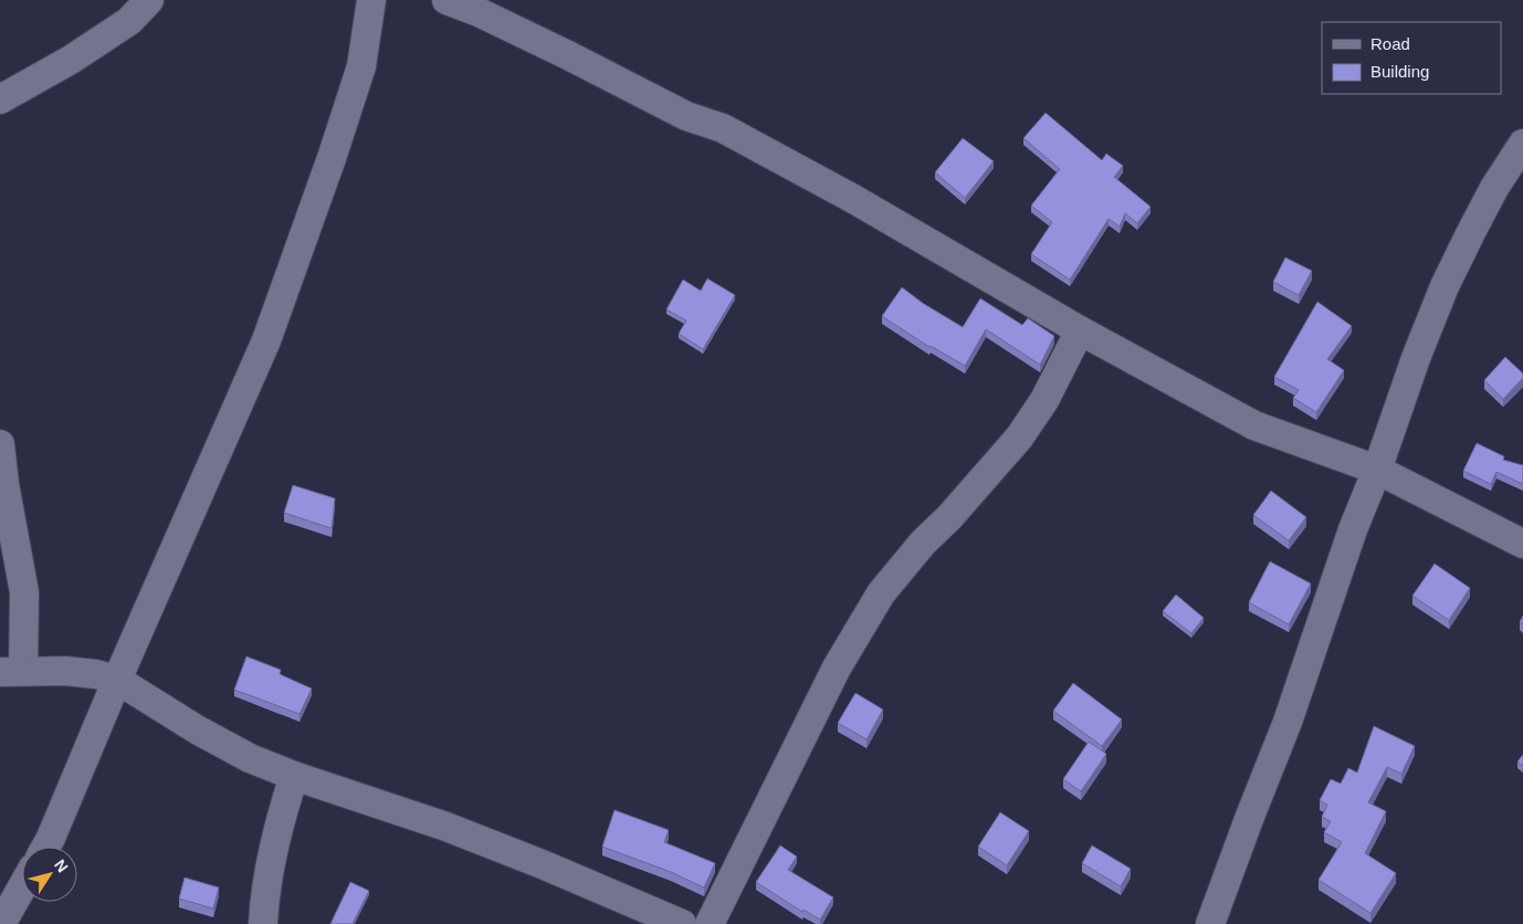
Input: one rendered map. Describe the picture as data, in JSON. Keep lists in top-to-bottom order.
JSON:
{
  "legend": ["Road", "Building"],
  "north": "top right"
}
